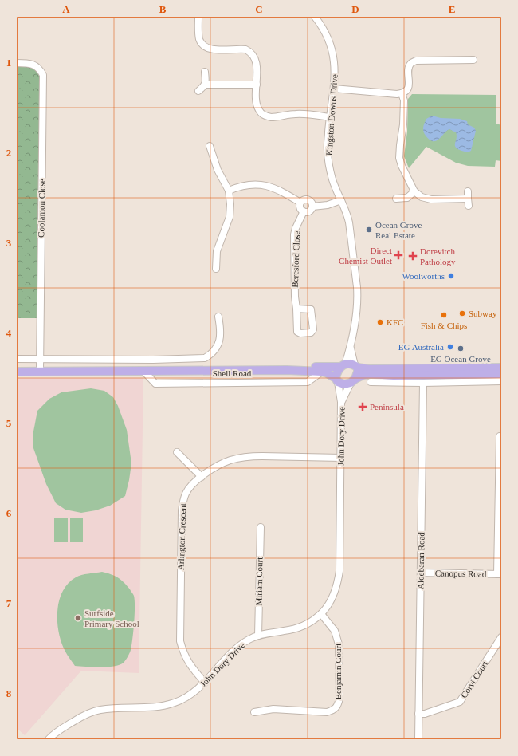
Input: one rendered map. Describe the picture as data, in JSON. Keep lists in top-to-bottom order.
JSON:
{
  "streets": {
    "main road": ["Shell Road"],
    "street": [
      "Kingston Downs Drive",
      "Coolamon Close",
      "Beresford Close",
      "John Dory Drive",
      "Arlington Crescent",
      "Aldebaran Road",
      "Canopus Road",
      "Miriam Court",
      "Benjamin Court",
      "Corvi Court"
    ]
  },
  "crossings": [
    ["Kingston Downs Drive", "Shell Road"],
    ["Kingston Downs Drive", "John Dory Drive"],
    ["Coolamon Close", "Shell Road"],
    ["Shell Road", "John Dory Drive"],
    ["John Dory Drive", "Arlington Crescent"],
    ["John Dory Drive", "Miriam Court"],
    ["John Dory Drive", "Benjamin Court"],
    ["Aldebaran Road", "Canopus Road"],
    ["Aldebaran Road", "Corvi Court"]
  ],
  "places": {
    "other": [
      "Ocean Grove Real Estate",
      "Woolworths",
      "Subway",
      "Fish & Chips",
      "KFC",
      "EG Australia",
      "EG Ocean Grove",
      "Surfside Primary School"
    ],
    "health": ["Direct Chemist Outlet", "Dorevitch Pathology", "Peninsula"]
  },
  "grid": {
    "columns": [
      "A",
      "B",
      "C",
      "D",
      "E"
    ],
    "rows": [
      "1",
      "2",
      "3",
      "4",
      "5",
      "6",
      "7",
      "8"
    ]
  }
}
